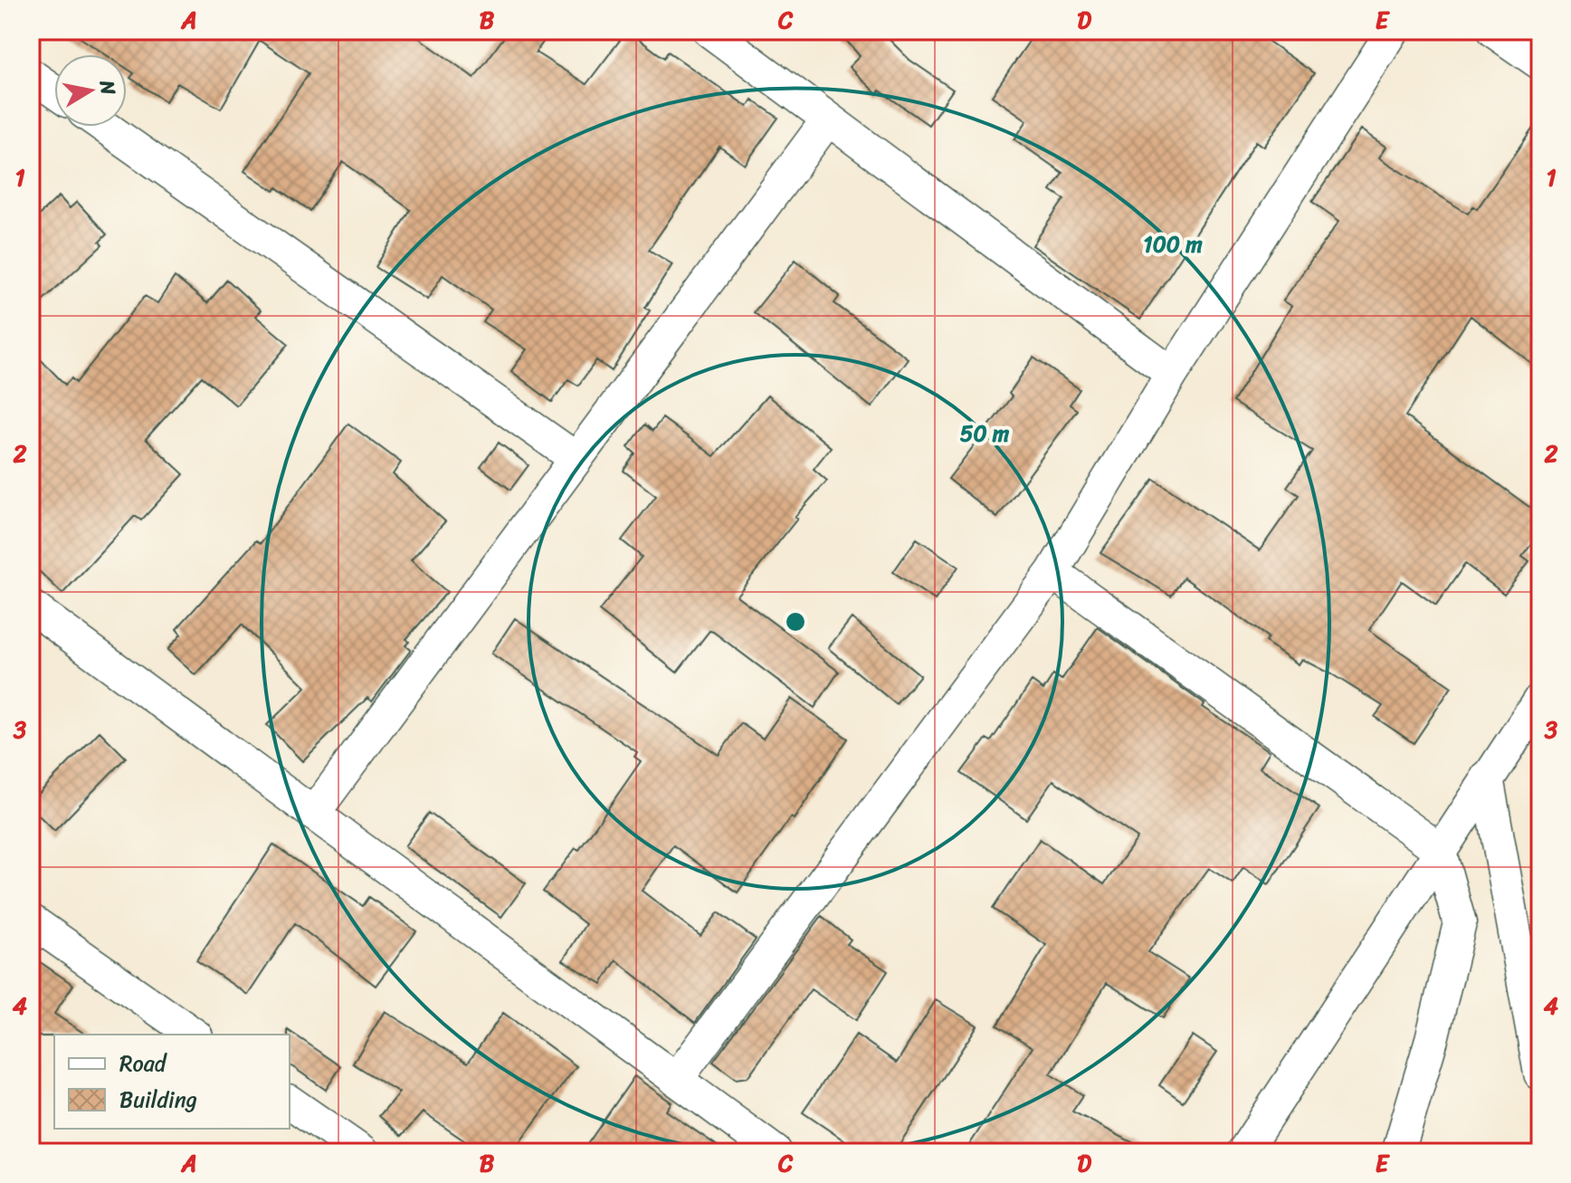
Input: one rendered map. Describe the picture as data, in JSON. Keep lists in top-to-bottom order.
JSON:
{
  "legend": ["Road", "Building"],
  "north": "right",
  "grid": {
    "columns": [
      "A",
      "B",
      "C",
      "D",
      "E"
    ],
    "rows": [
      "1",
      "2",
      "3",
      "4"
    ]
  },
  "rings": ["100 m", "50 m"]
}
